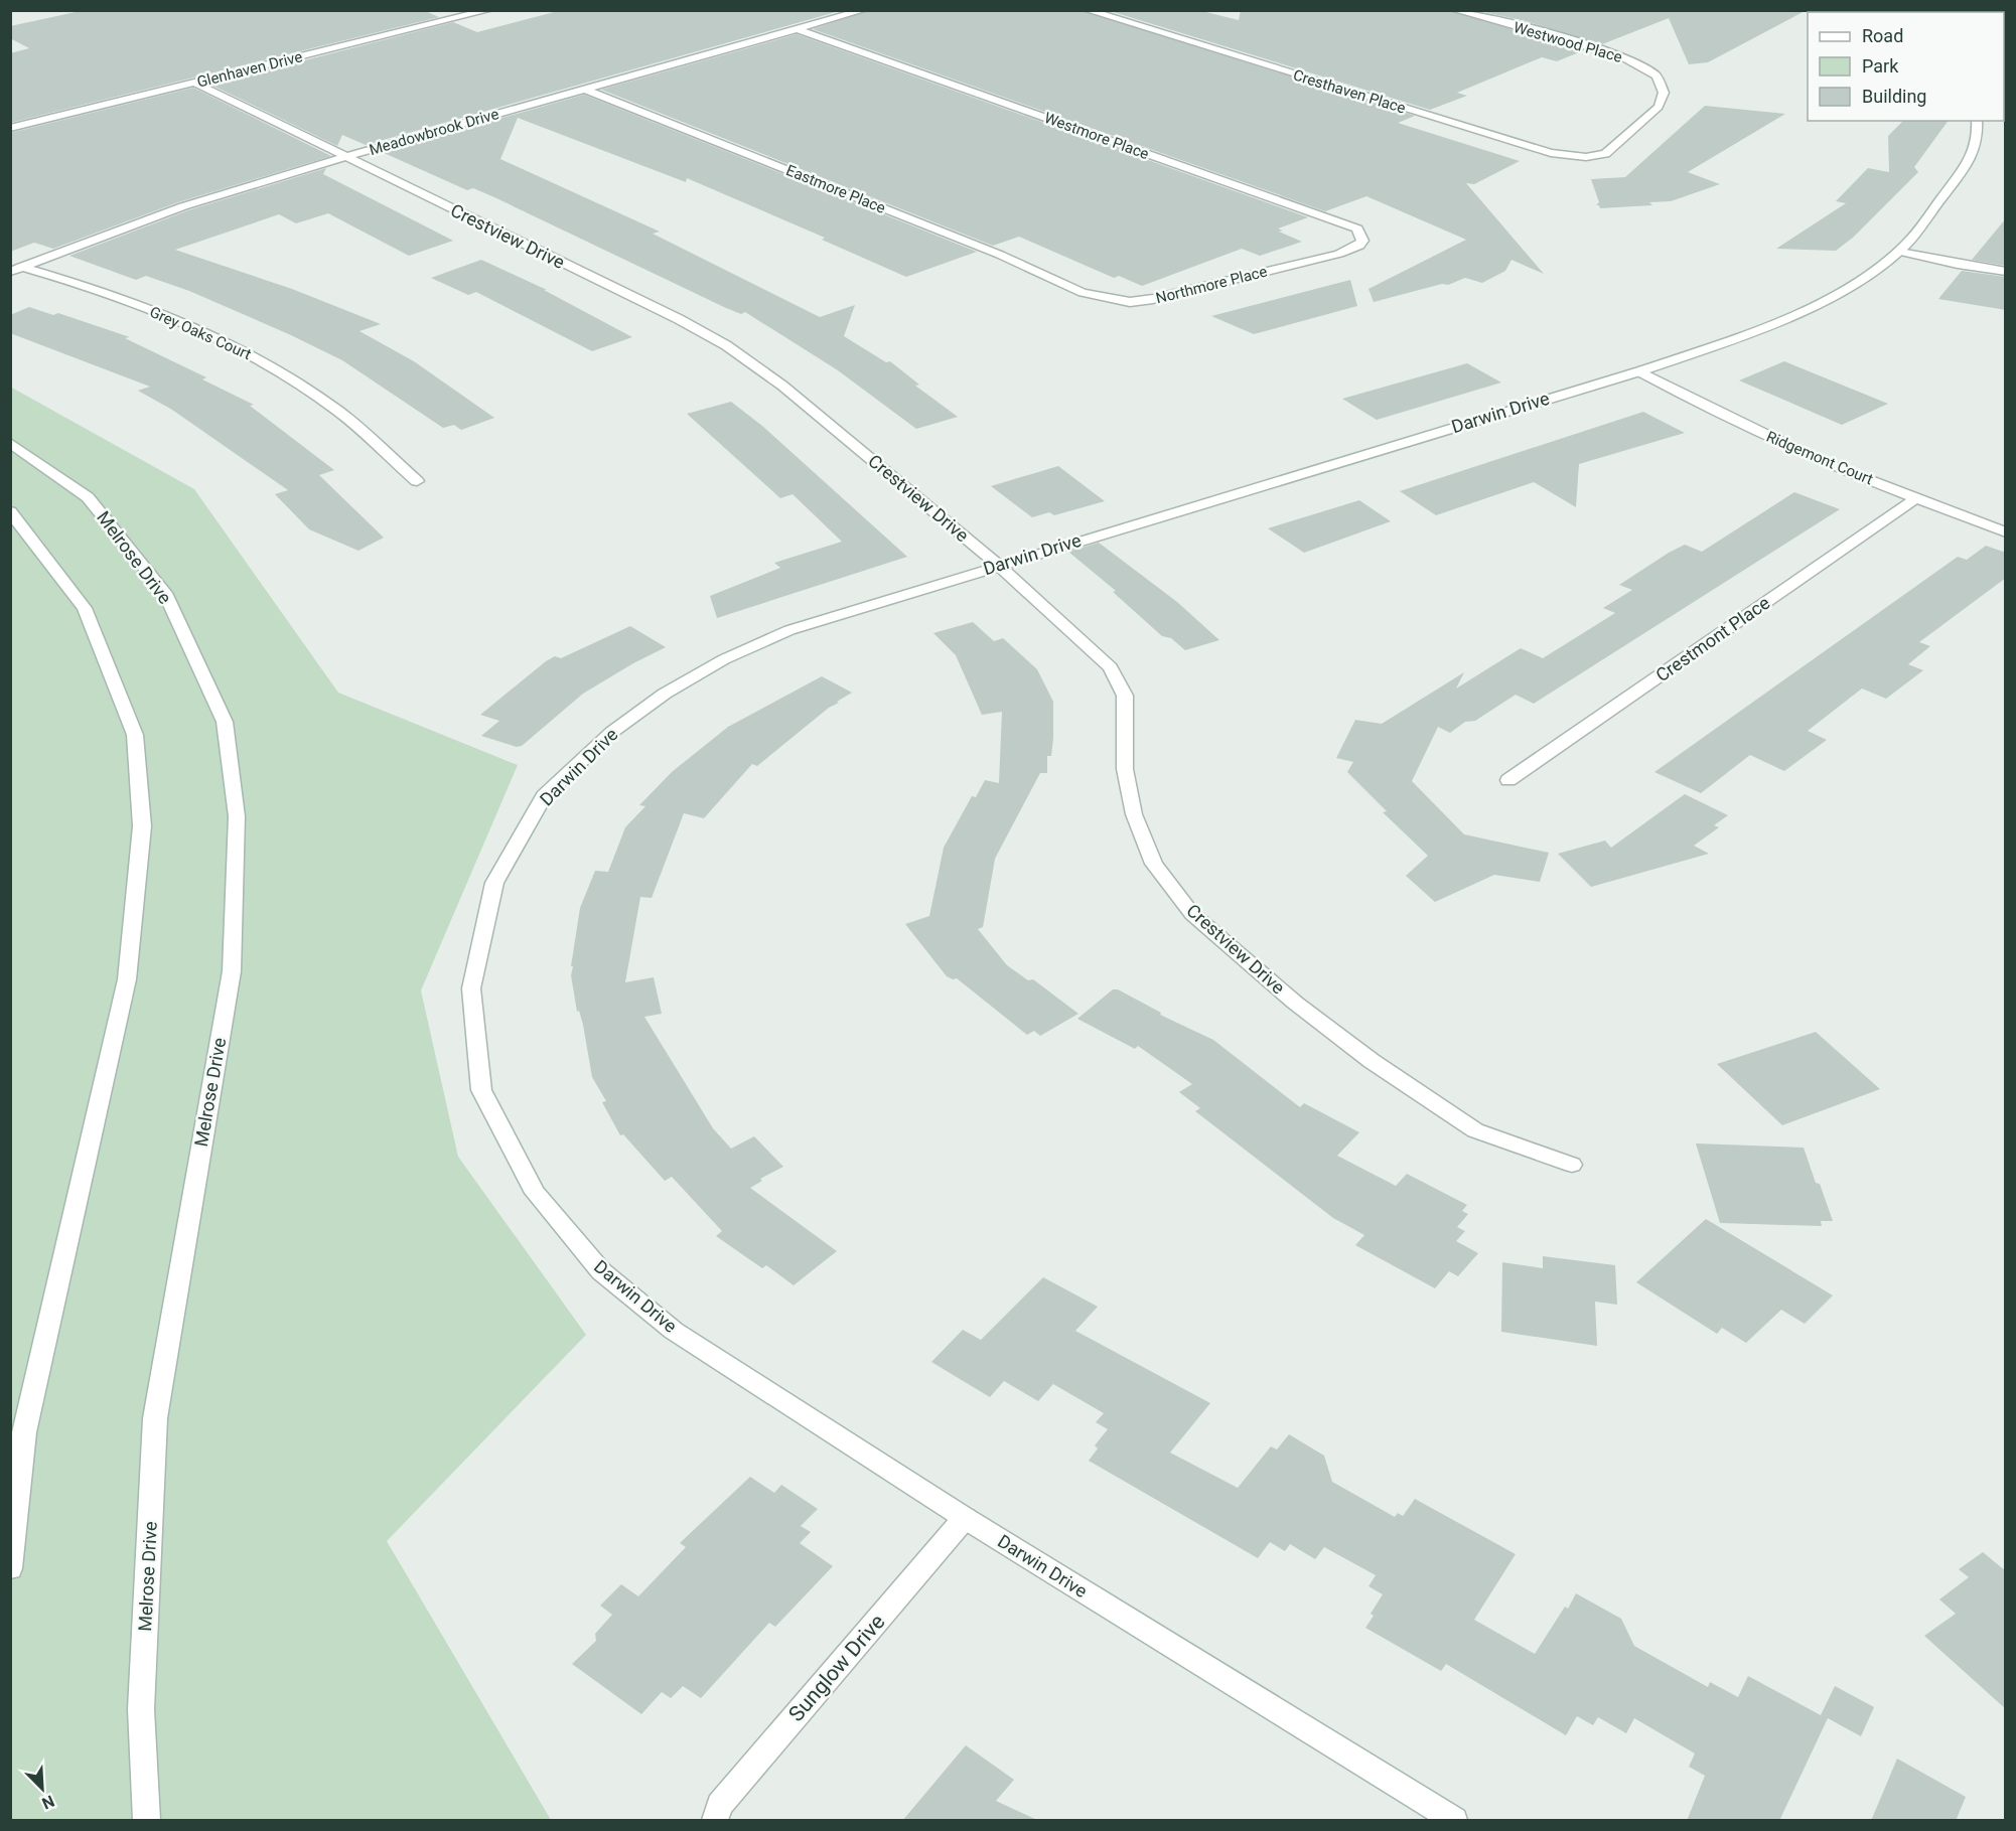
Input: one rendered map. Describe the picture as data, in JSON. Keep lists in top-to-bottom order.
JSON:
{
  "streets": {
    "street": [
      "Westwood Place",
      "Glenhaven Drive",
      "Cresthaven Place",
      "Meadowbrook Drive",
      "Westmore Place",
      "Eastmore Place",
      "Crestview Drive",
      "Northmore Place",
      "Grey Oaks Court",
      "Darwin Drive",
      "Ridgemont Court",
      "Melrose Drive",
      "Crestmont Place",
      "Sunglow Drive"
    ]
  },
  "crossings": [
    ["Westwood Place", "Cresthaven Place"],
    ["Glenhaven Drive", "Crestview Drive"],
    ["Meadowbrook Drive", "Westmore Place"],
    ["Meadowbrook Drive", "Eastmore Place"],
    ["Meadowbrook Drive", "Crestview Drive"],
    ["Meadowbrook Drive", "Grey Oaks Court"],
    ["Westmore Place", "Northmore Place"],
    ["Eastmore Place", "Northmore Place"],
    ["Crestview Drive", "Darwin Drive"],
    ["Darwin Drive", "Ridgemont Court"],
    ["Darwin Drive", "Sunglow Drive"],
    ["Ridgemont Court", "Crestmont Place"]
  ],
  "legend": ["Road", "Park", "Building"],
  "north": "bottom right"
}
